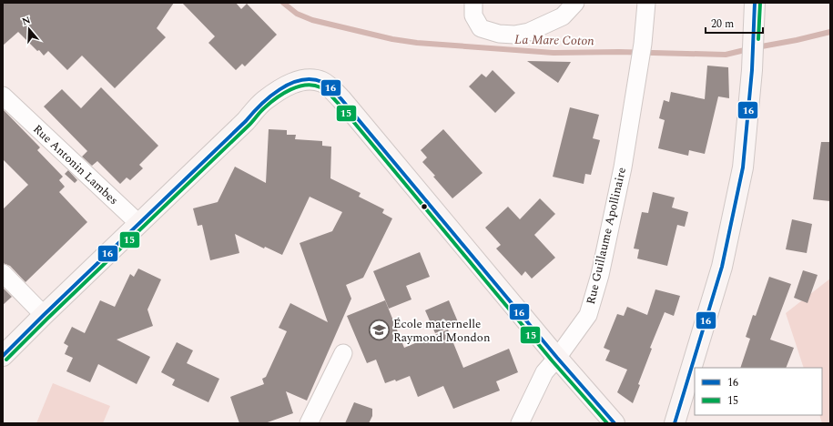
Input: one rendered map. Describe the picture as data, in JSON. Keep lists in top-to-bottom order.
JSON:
{
  "streets": {
    "street": ["Rue Antonin Lambes", "Rue Guillaume Apollinaire"]
  },
  "water": ["La Mare Coton"],
  "places": {
    "school or university": ["École maternelle Raymond Mondon"]
  },
  "lines": ["transit line 16", "transit line 15"],
  "legend": ["16", "15"],
  "scale_bar": "20 m",
  "north": "top"
}
